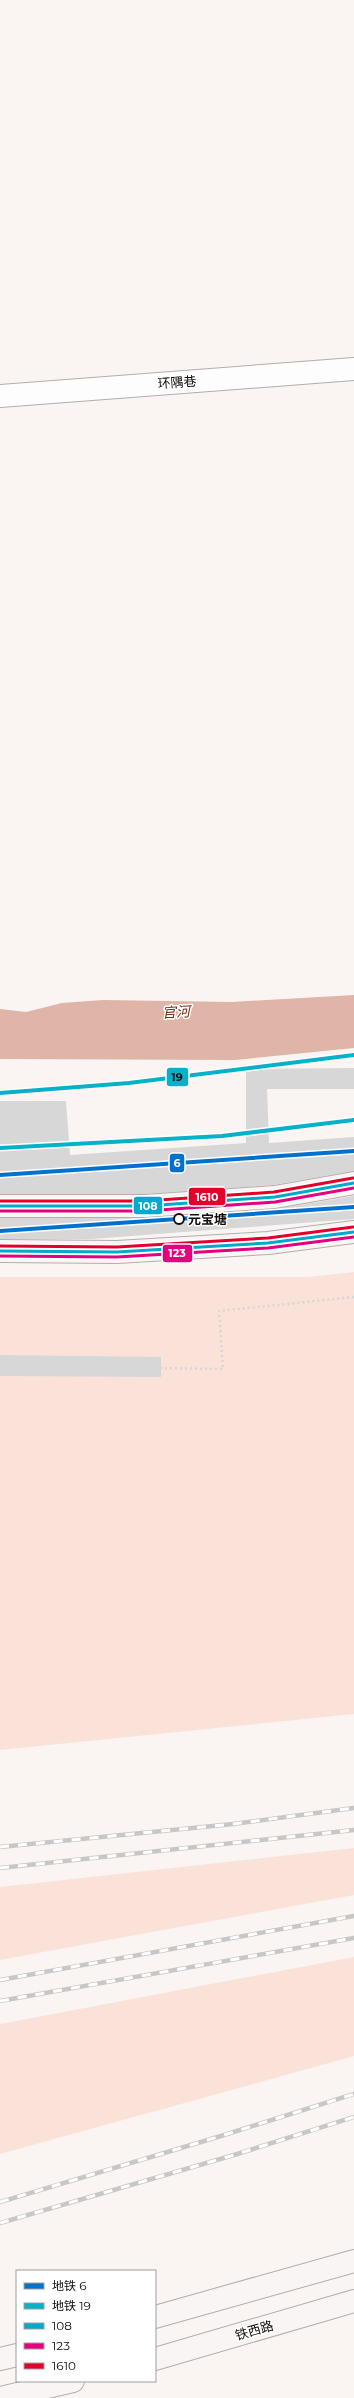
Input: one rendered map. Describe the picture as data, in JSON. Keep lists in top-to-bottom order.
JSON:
{
  "streets": {
    "main road": ["铁西路"],
    "street": ["环隅巷"]
  },
  "water": ["官河"],
  "places": ["元宝塘"],
  "lines": [
    "metro line 19",
    "metro line 6",
    "transit line 1610",
    "transit line 108",
    "transit line 123"
  ],
  "legend": [
    "地铁 6",
    "地铁 19",
    "108",
    "123",
    "1610"
  ]
}
